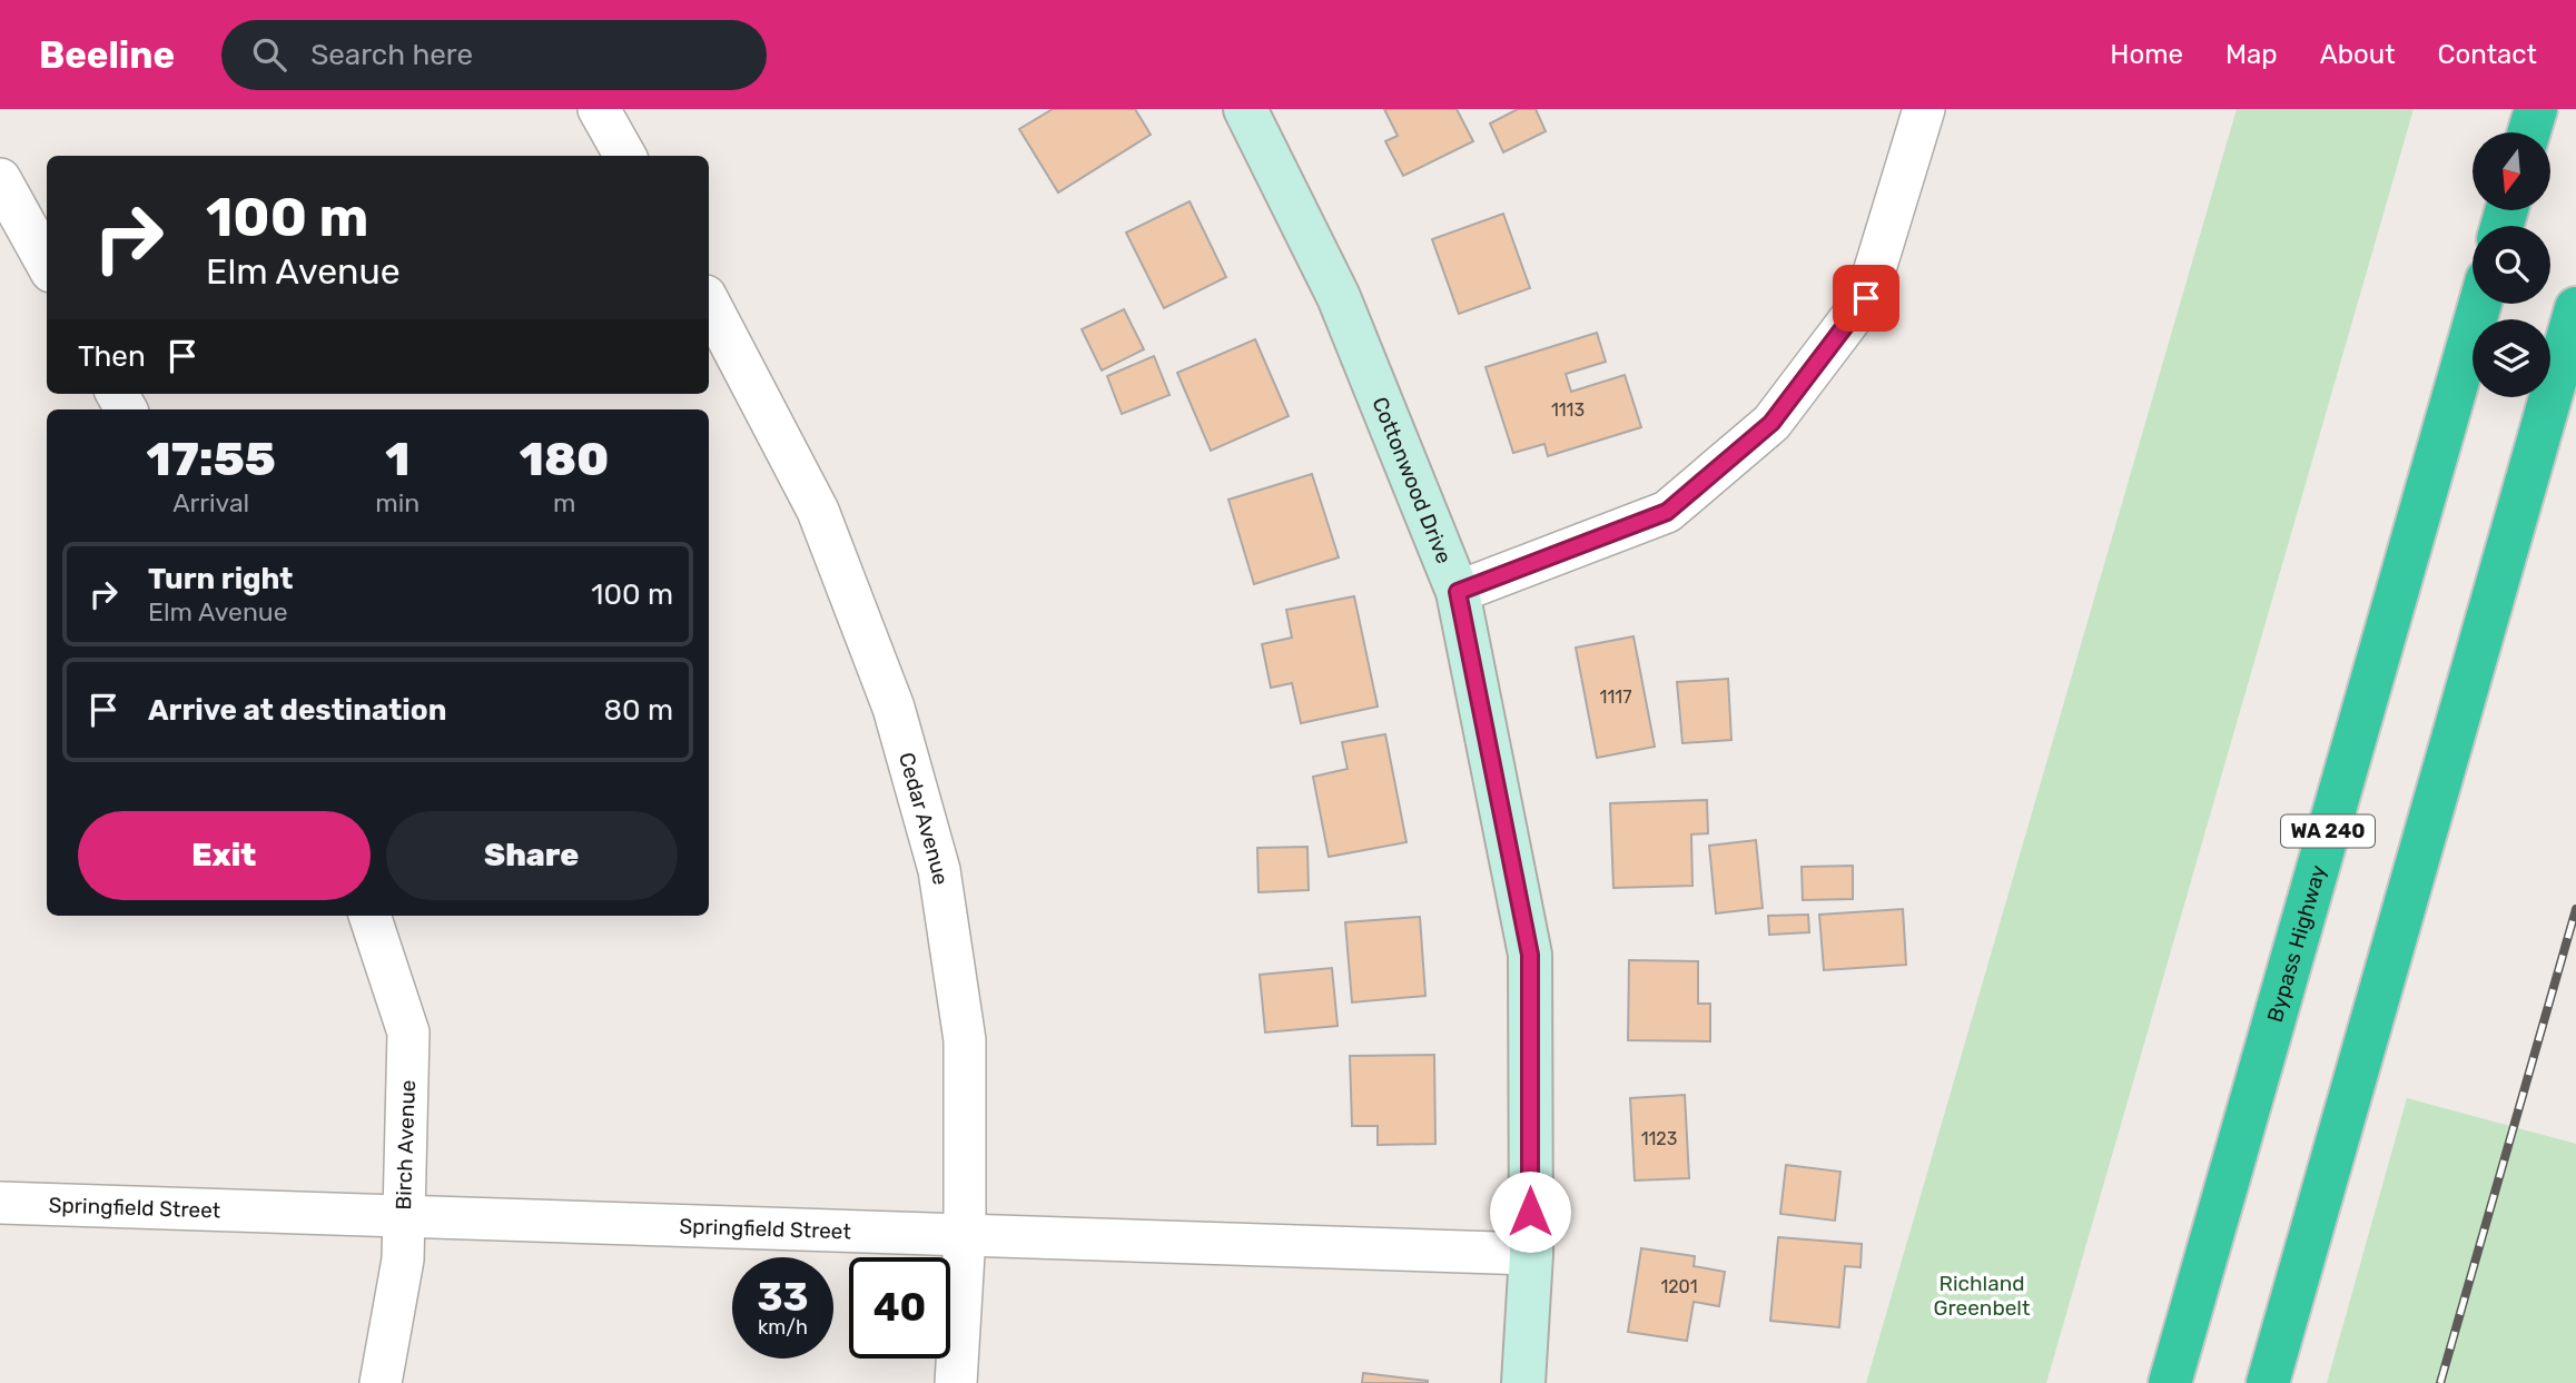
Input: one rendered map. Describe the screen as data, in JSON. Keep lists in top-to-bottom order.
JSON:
{
  "streets": {
    "highway": ["WA 240", "Bypass Highway"],
    "street": [
      "Cottonwood Drive",
      "Cedar Avenue",
      "Birch Avenue",
      "Springfield Street"
    ]
  },
  "crossings": [
    ["Cottonwood Drive", "Springfield Street"],
    ["Cedar Avenue", "Springfield Street"],
    ["Birch Avenue", "Springfield Street"]
  ],
  "parks": ["Richland Greenbelt"],
  "house_numbers": [
    "1113",
    "1117",
    "1123",
    "1201"
  ],
  "north": "bottom",
  "page": {
    "header": "Beeline",
    "search": "Search here",
    "nav": [
      "Home",
      "Map",
      "About",
      "Contact"
    ],
    "turn": ["100 m", "Elm Avenue"],
    "then": "Then",
    "eta": [
      "17:55",
      "Arrival",
      "1",
      "min",
      "180",
      "m"
    ],
    "list": [
      {
        "name": "Turn right",
        "note": "Elm Avenue",
        "value": "100 m"
      },
      {
        "name": "Arrive at destination",
        "value": "80 m"
      }
    ],
    "buttons": ["Exit", "Share"],
    "speed": "33 km/h",
    "limit": "40"
  }
}
